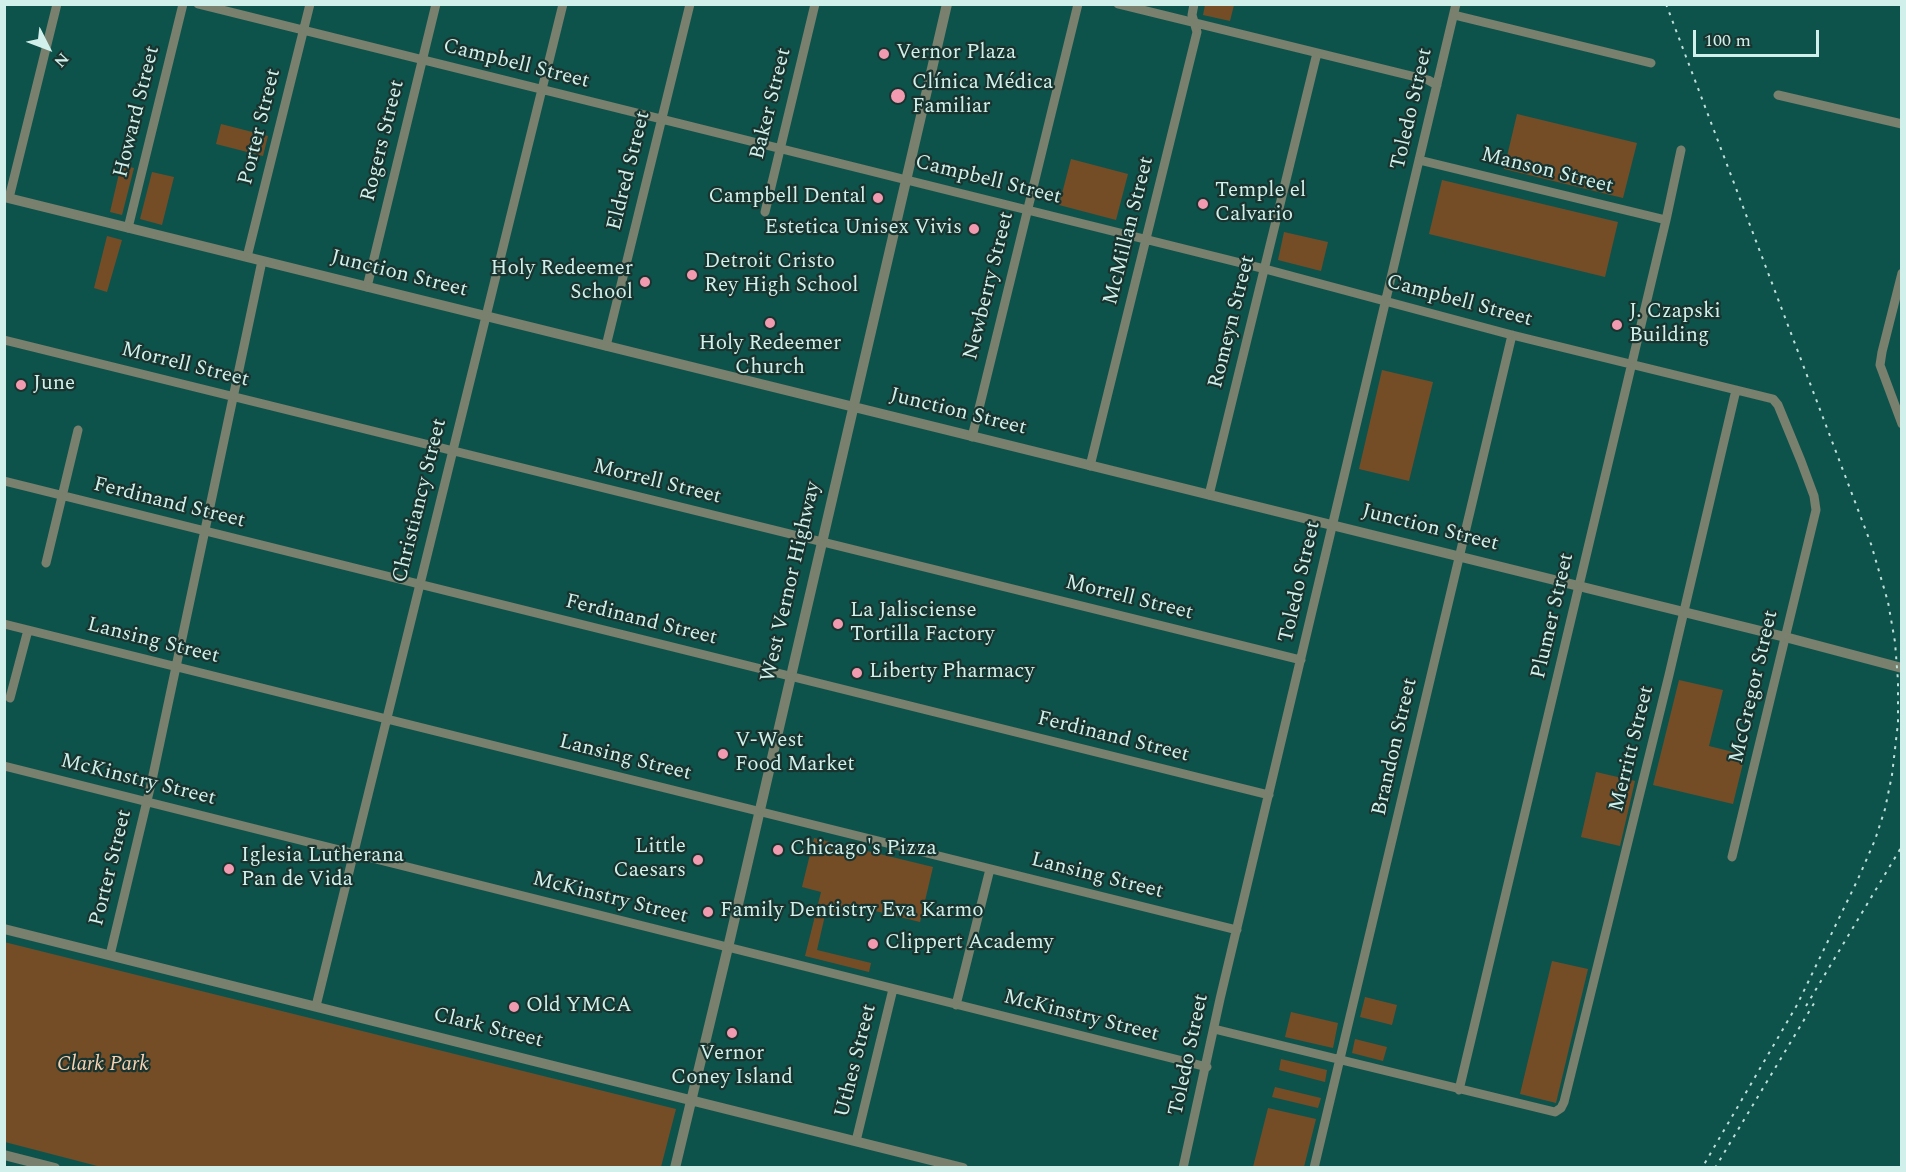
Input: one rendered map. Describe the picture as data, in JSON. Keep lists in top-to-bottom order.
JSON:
{
  "streets": {
    "street": [
      "Campbell Street",
      "Baker Street",
      "Toledo Street",
      "Howard Street",
      "Porter Street",
      "Rogers Street",
      "Eldred Street",
      "Manson Street",
      "McMillan Street",
      "Junction Street",
      "Newberry Street",
      "Romeyn Street",
      "Morrell Street",
      "Christiancy Street",
      "Ferdinand Street",
      "West Vernor Highway",
      "Plumer Street",
      "Lansing Street",
      "McGregor Street",
      "Brandon Street",
      "Merritt Street",
      "McKinstry Street",
      "Clark Street",
      "Uthes Street"
    ]
  },
  "crossings": [
    ["Campbell Street", "Baker Street"],
    ["Campbell Street", "Toledo Street"],
    ["Campbell Street", "Porter Street"],
    ["Campbell Street", "Rogers Street"],
    ["Campbell Street", "Eldred Street"],
    ["Campbell Street", "McMillan Street"],
    ["Campbell Street", "Newberry Street"],
    ["Campbell Street", "Romeyn Street"],
    ["Campbell Street", "Christiancy Street"],
    ["Campbell Street", "West Vernor Highway"],
    ["Campbell Street", "Plumer Street"],
    ["Campbell Street", "McGregor Street"],
    ["Campbell Street", "Brandon Street"],
    ["Campbell Street", "Merritt Street"],
    ["Toledo Street", "Manson Street"],
    ["Toledo Street", "Junction Street"],
    ["Toledo Street", "Morrell Street"],
    ["Toledo Street", "Ferdinand Street"],
    ["Toledo Street", "Lansing Street"],
    ["Toledo Street", "McKinstry Street"],
    ["Howard Street", "Junction Street"],
    ["Porter Street", "Junction Street"],
    ["Porter Street", "Morrell Street"],
    ["Porter Street", "Ferdinand Street"],
    ["Porter Street", "Lansing Street"],
    ["Porter Street", "McKinstry Street"],
    ["Porter Street", "Clark Street"],
    ["Rogers Street", "Junction Street"],
    ["Eldred Street", "Junction Street"],
    ["Manson Street", "Plumer Street"],
    ["McMillan Street", "Junction Street"],
    ["Junction Street", "Newberry Street"],
    ["Junction Street", "Romeyn Street"],
    ["Junction Street", "Christiancy Street"],
    ["Junction Street", "West Vernor Highway"],
    ["Junction Street", "Plumer Street"],
    ["Junction Street", "McGregor Street"],
    ["Junction Street", "Brandon Street"],
    ["Junction Street", "Merritt Street"],
    ["Morrell Street", "Christiancy Street"],
    ["Morrell Street", "West Vernor Highway"],
    ["Christiancy Street", "Ferdinand Street"],
    ["Christiancy Street", "Lansing Street"],
    ["Christiancy Street", "McKinstry Street"],
    ["Christiancy Street", "Clark Street"],
    ["Ferdinand Street", "West Vernor Highway"],
    ["West Vernor Highway", "Lansing Street"],
    ["West Vernor Highway", "McKinstry Street"],
    ["West Vernor Highway", "Clark Street"],
    ["Plumer Street", "Merritt Street"],
    ["McKinstry Street", "Uthes Street"],
    ["Clark Street", "Uthes Street"]
  ],
  "parks": ["Clark Park"],
  "places": [
    "Vernor Plaza",
    "Clínica Médica Familiar",
    "Campbell Dental",
    "Temple el Calvario",
    "Estetica Unisex Vivis",
    "Detroit Cristo Rey High School",
    "Holy Redeemer School",
    "Holy Redeemer Church",
    "J. Czapski Building",
    "June",
    "La Jalisciense Tortilla Factory",
    "Liberty Pharmacy",
    "V-West Food Market",
    "Chicago's Pizza",
    "Little Caesars",
    "Iglesia Lutherana Pan de Vida",
    "Family Dentistry Eva Karmo",
    "Clippert Academy",
    "Old YMCA",
    "Vernor Coney Island"
  ],
  "scale_bar": "100 m",
  "north": "bottom right"
}
